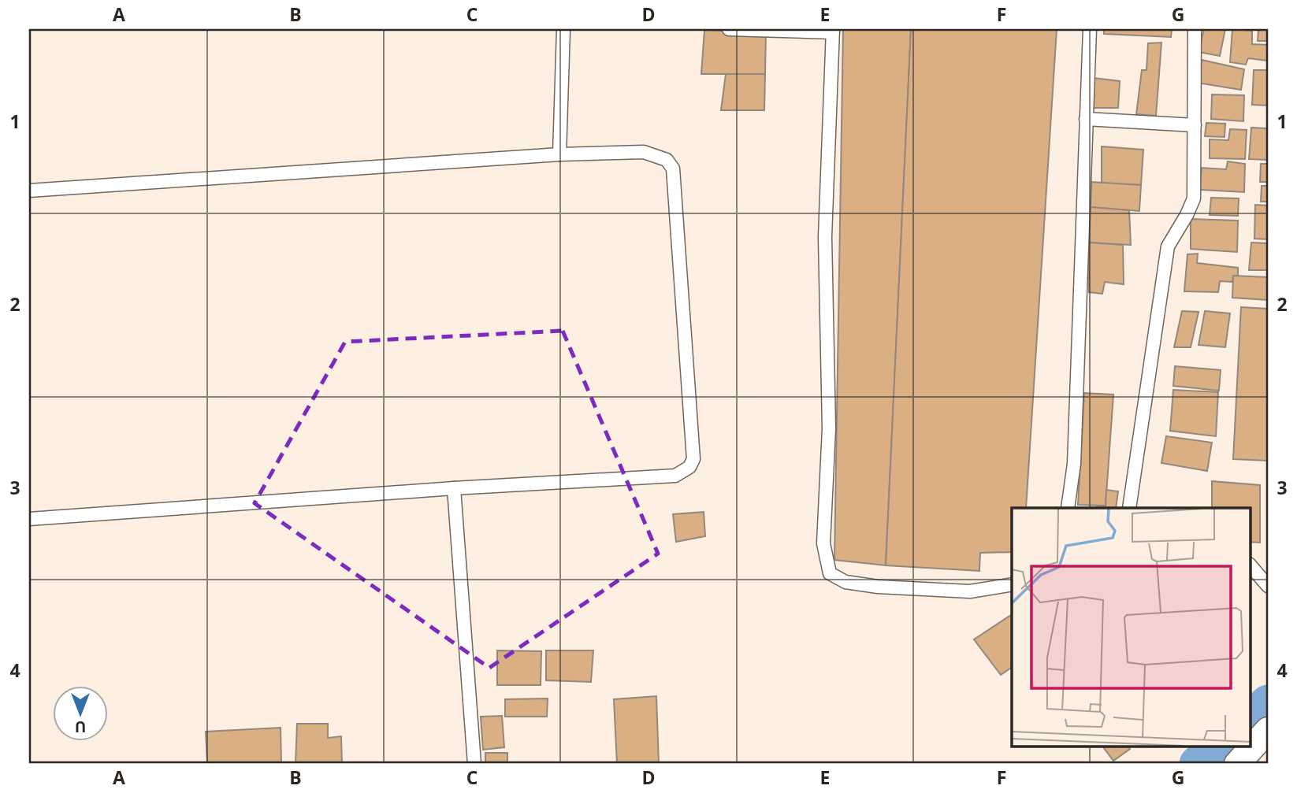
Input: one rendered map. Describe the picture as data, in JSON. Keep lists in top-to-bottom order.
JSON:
{
  "north": "bottom",
  "grid": {
    "columns": [
      "A",
      "B",
      "C",
      "D",
      "E",
      "F",
      "G"
    ],
    "rows": [
      "1",
      "2",
      "3",
      "4"
    ]
  }
}
